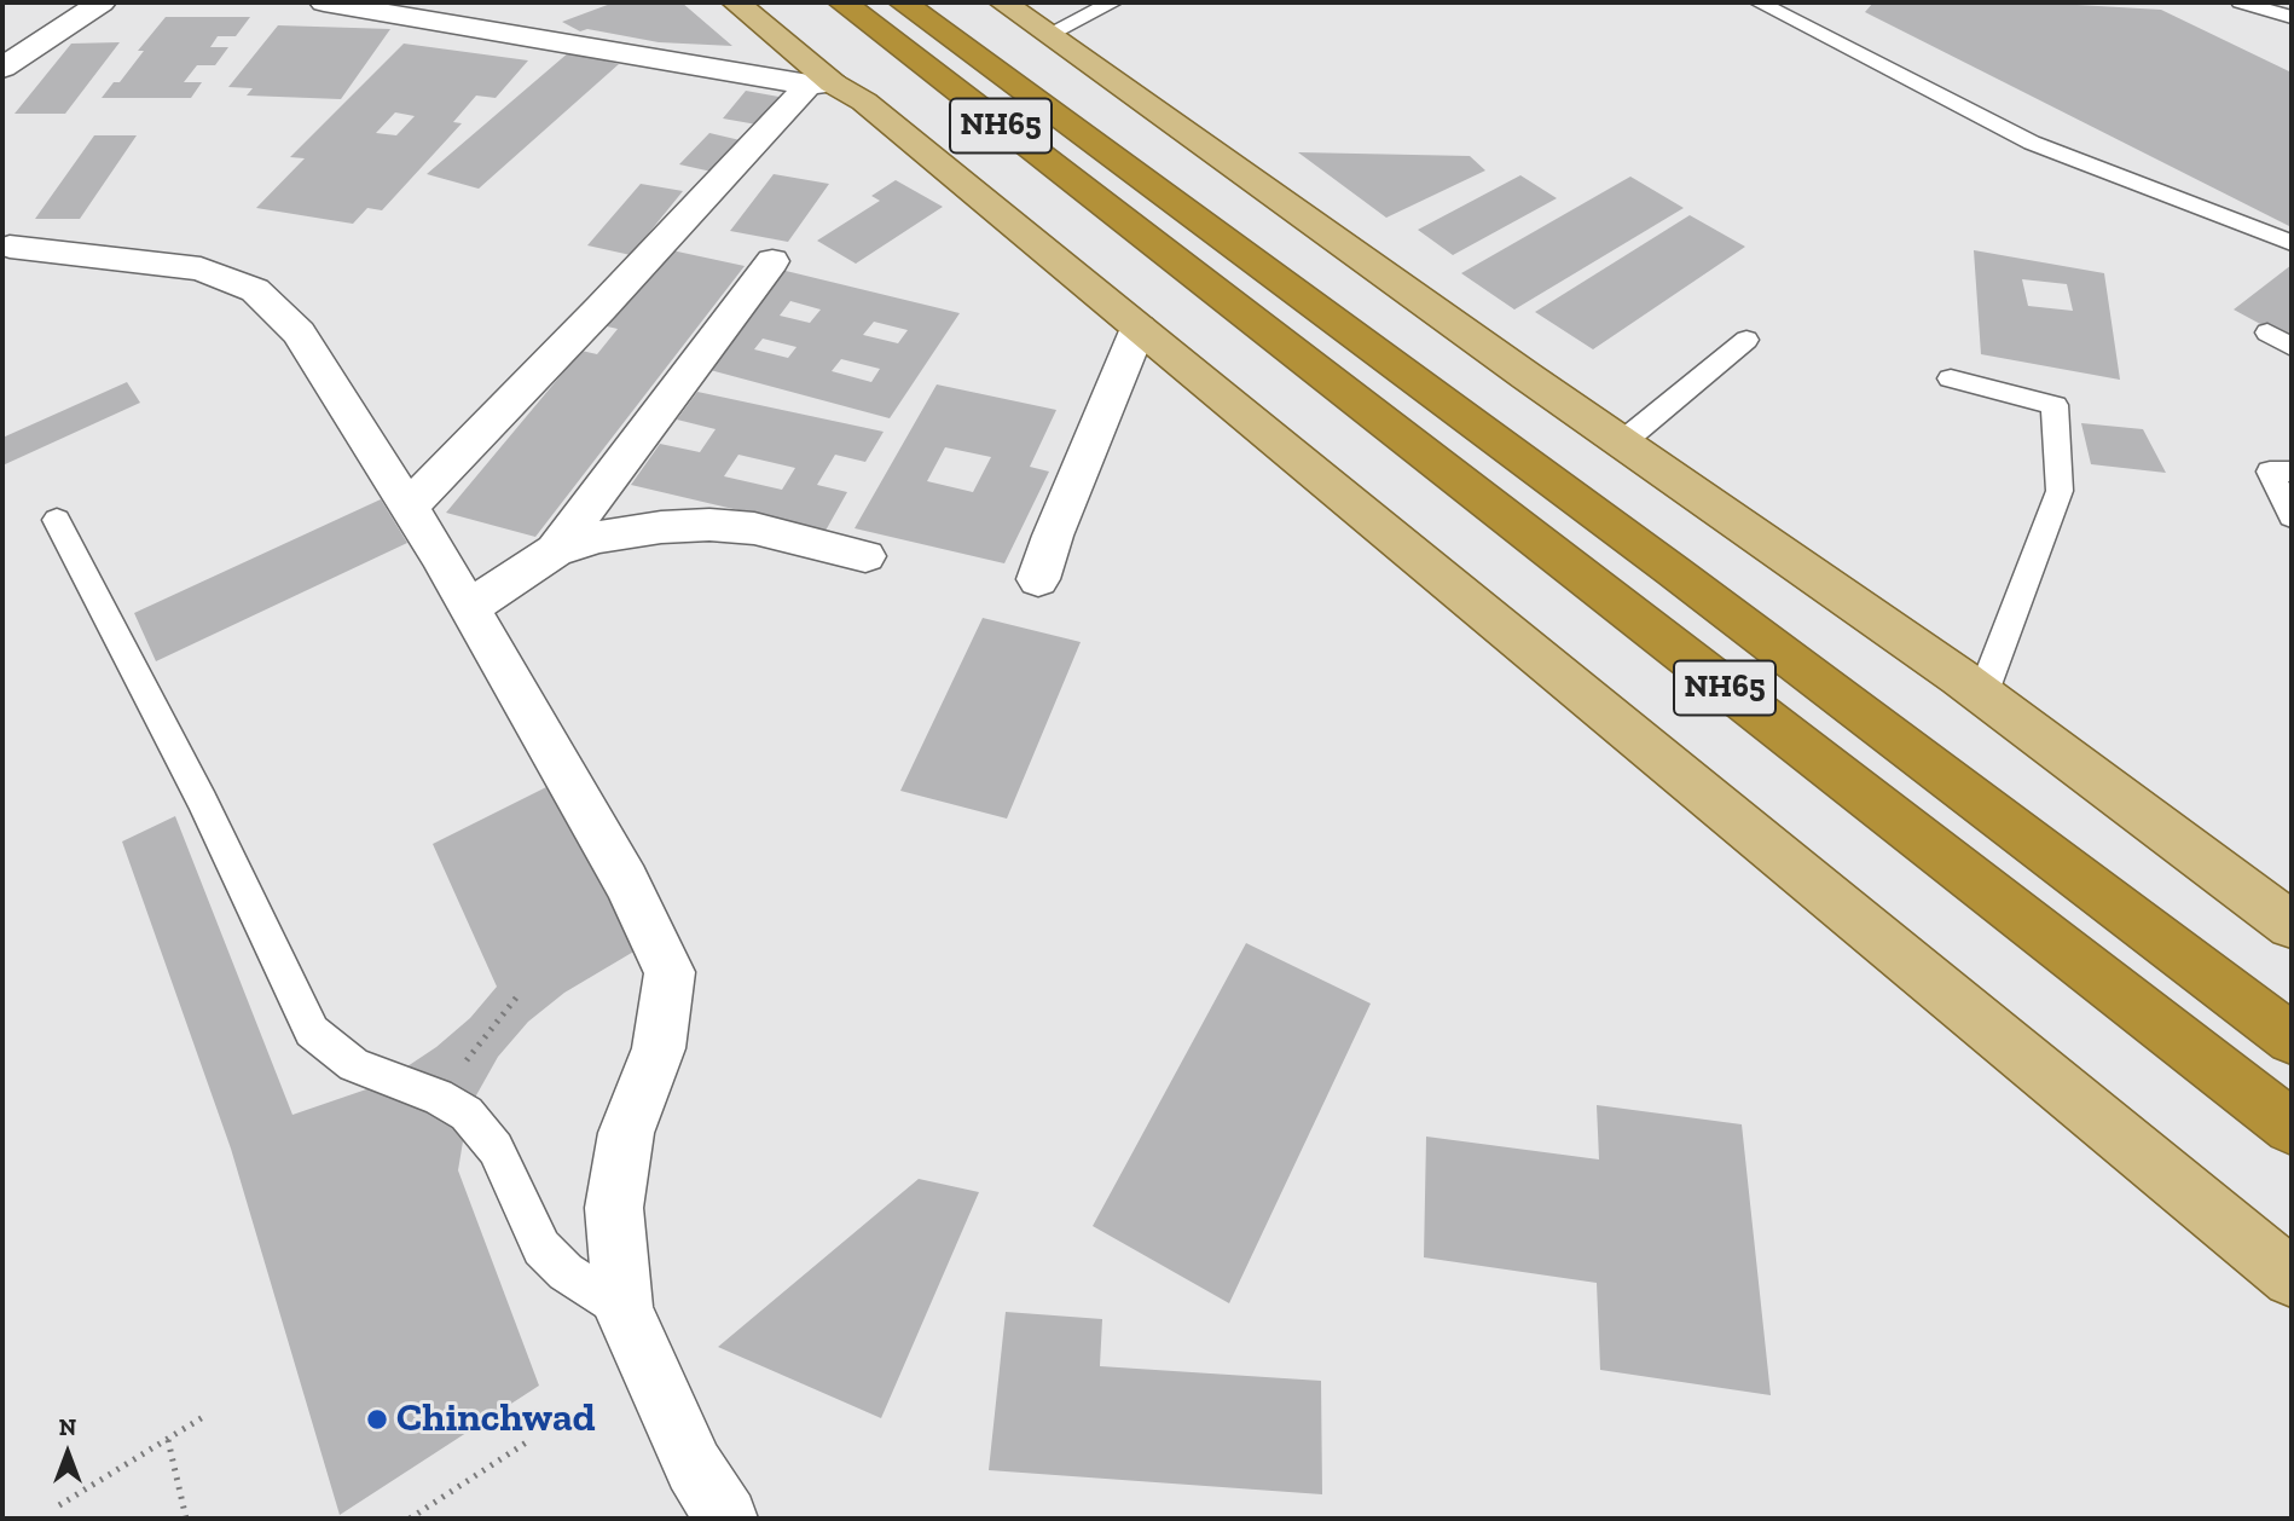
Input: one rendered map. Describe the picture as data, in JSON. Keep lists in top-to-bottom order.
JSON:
{
  "streets": {
    "highway": ["NH65"]
  },
  "places": ["Chinchwad"],
  "north": "top"
}
